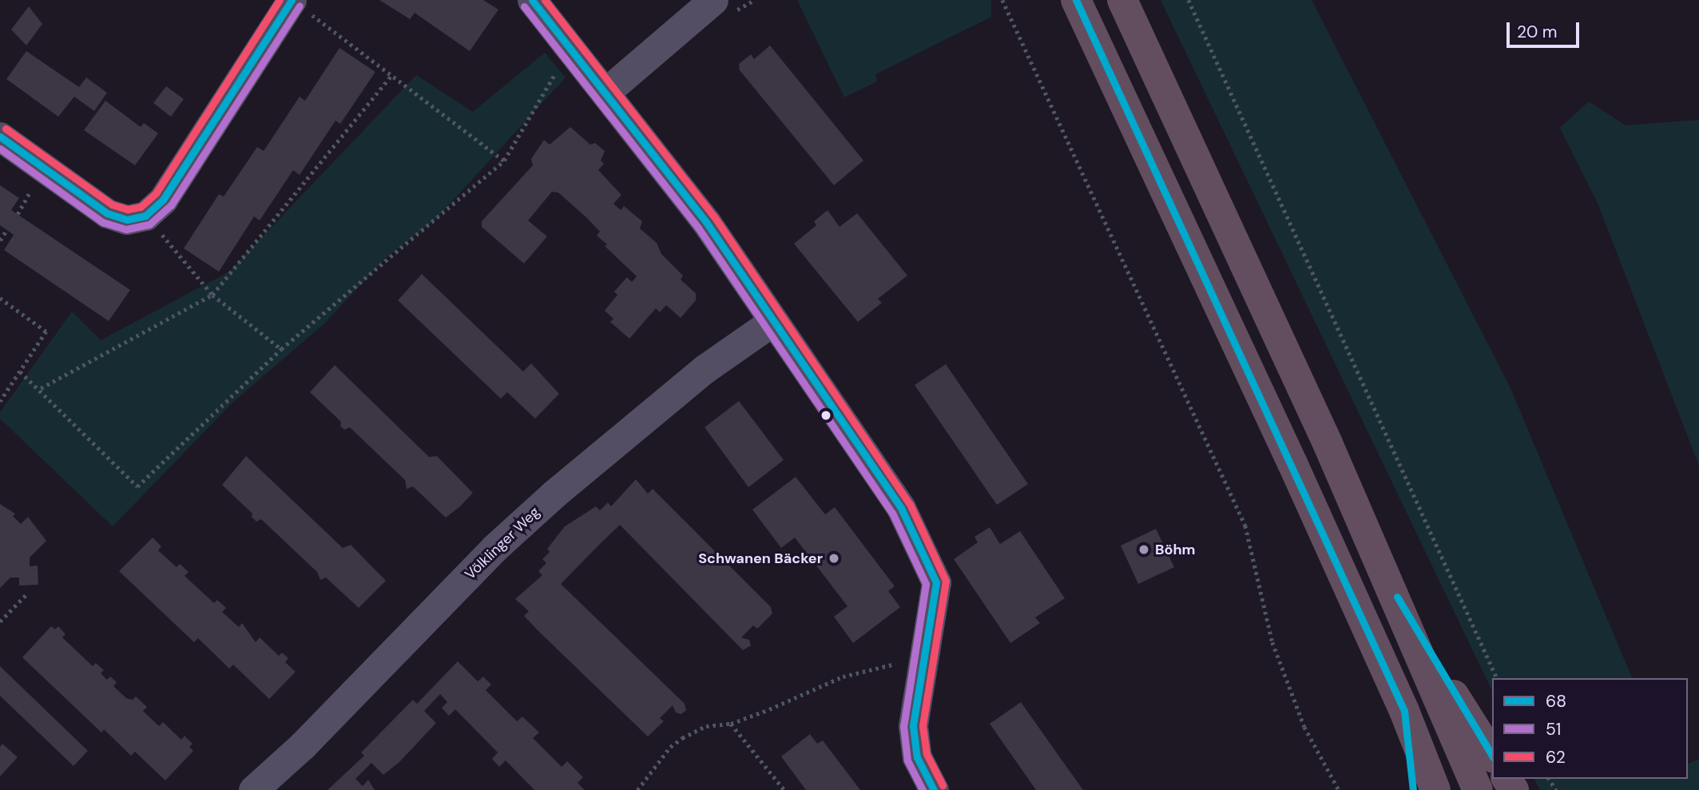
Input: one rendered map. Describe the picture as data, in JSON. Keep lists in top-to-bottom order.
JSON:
{
  "streets": {
    "street": ["Völklinger Weg"]
  },
  "places": ["Böhm", "Schwanen Bäcker"],
  "lines": ["transit line 68", "transit line 62", "transit line 51"],
  "legend": ["68", "51", "62"],
  "scale_bar": "20 m"
}
